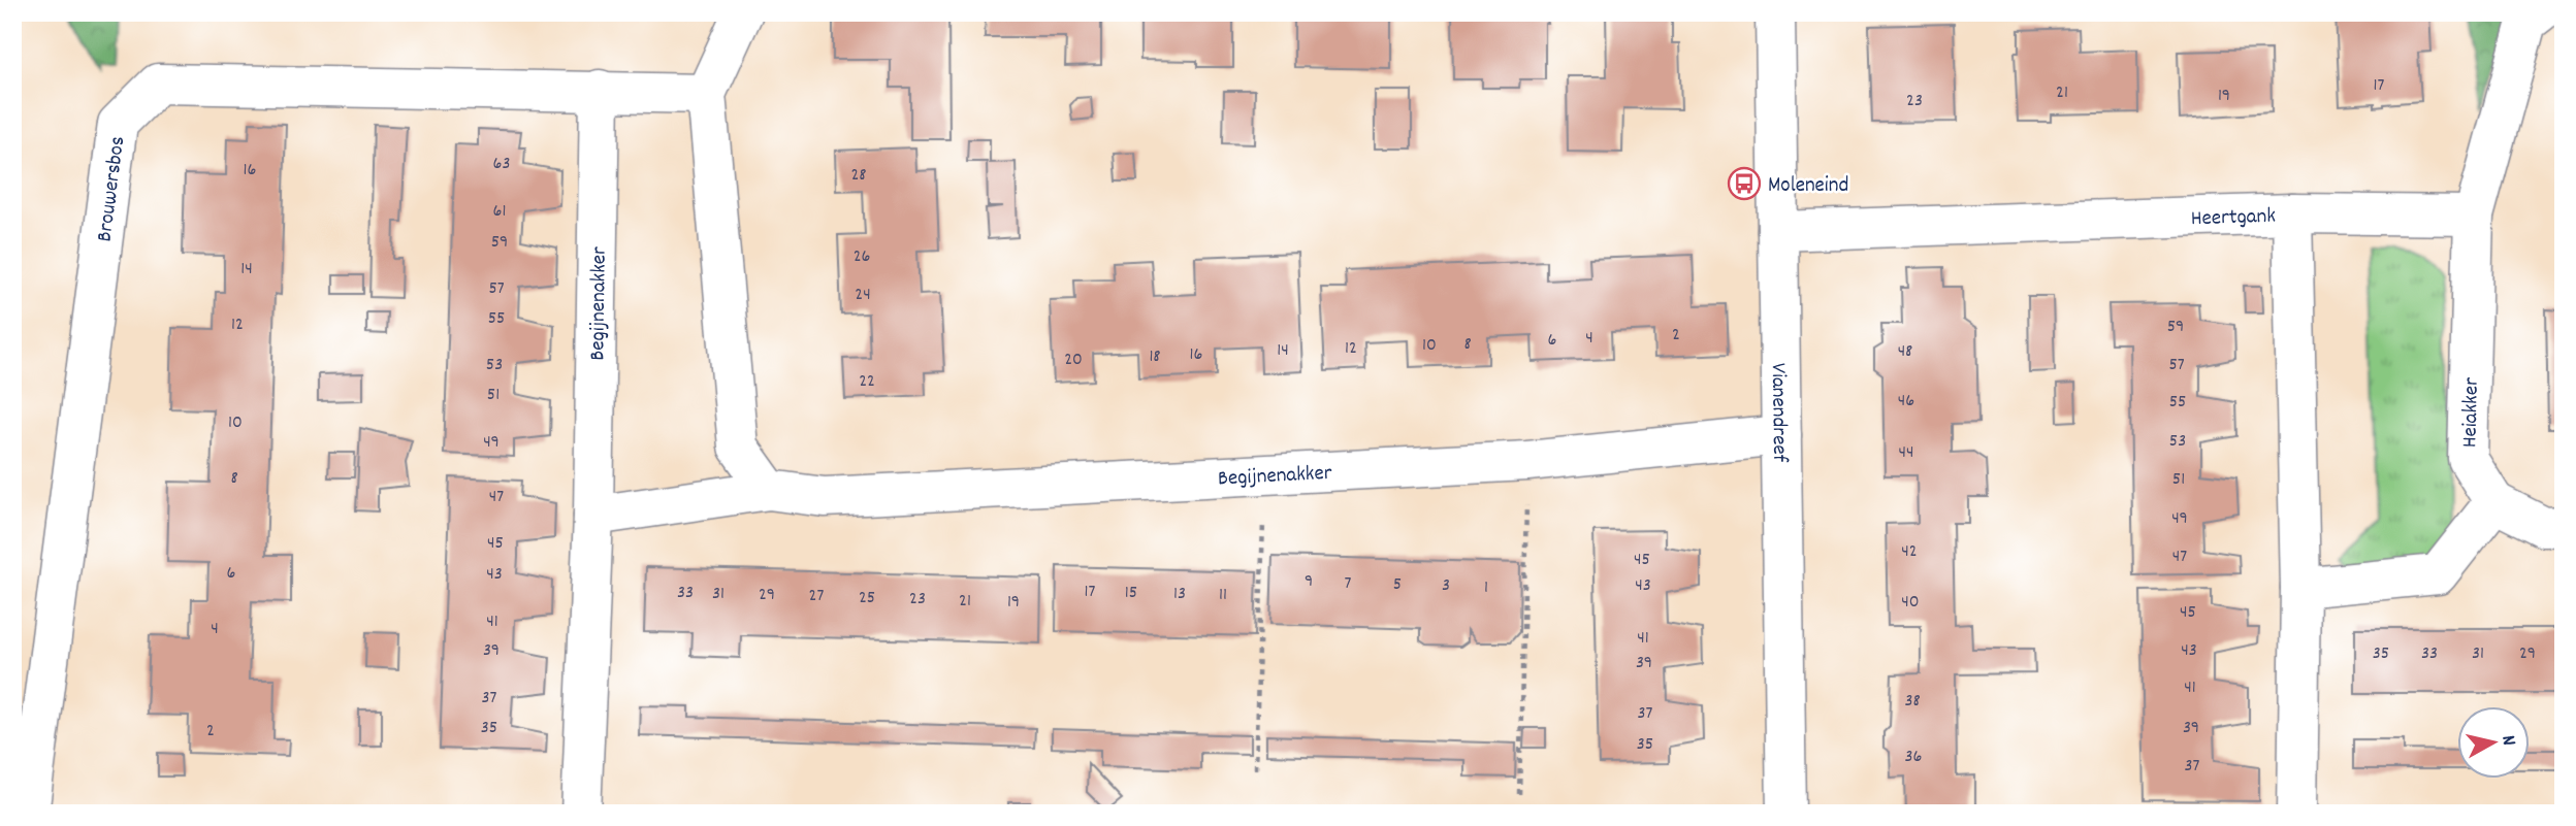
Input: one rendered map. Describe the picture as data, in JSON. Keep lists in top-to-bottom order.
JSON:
{
  "streets": {
    "street": [
      "Brouwersbos",
      "Heertgank",
      "Begijnenakker",
      "Vianendreef",
      "Heiakker"
    ]
  },
  "crossings": [
    ["Brouwersbos", "Begijnenakker"],
    ["Heertgank", "Vianendreef"],
    ["Heertgank", "Heiakker"],
    ["Begijnenakker", "Vianendreef"]
  ],
  "places": {
    "bus stop": ["Moleneind"]
  },
  "house_numbers": [
    "17",
    "21",
    "19",
    "23",
    "63",
    "16",
    "28",
    "61",
    "59",
    "26",
    "14",
    "57",
    "24",
    "55",
    "12",
    "59",
    "2",
    "4",
    "6",
    "8",
    "10",
    "12",
    "14",
    "48",
    "16",
    "18",
    "20",
    "53",
    "57",
    "22",
    "51",
    "46",
    "55",
    "10",
    "53",
    "49",
    "44",
    "8",
    "51",
    "47",
    "49",
    "45",
    "42",
    "47",
    "45",
    "6",
    "43",
    "9",
    "7",
    "5",
    "3",
    "43",
    "1",
    "17",
    "33",
    "15",
    "31",
    "13",
    "29",
    "11",
    "27",
    "25",
    "23",
    "21",
    "19",
    "40",
    "45",
    "41",
    "4",
    "41",
    "39",
    "43",
    "35",
    "33",
    "31",
    "29",
    "39",
    "41",
    "37",
    "38",
    "37",
    "35",
    "39",
    "2",
    "35",
    "36",
    "37"
  ],
  "north": "right"
}
